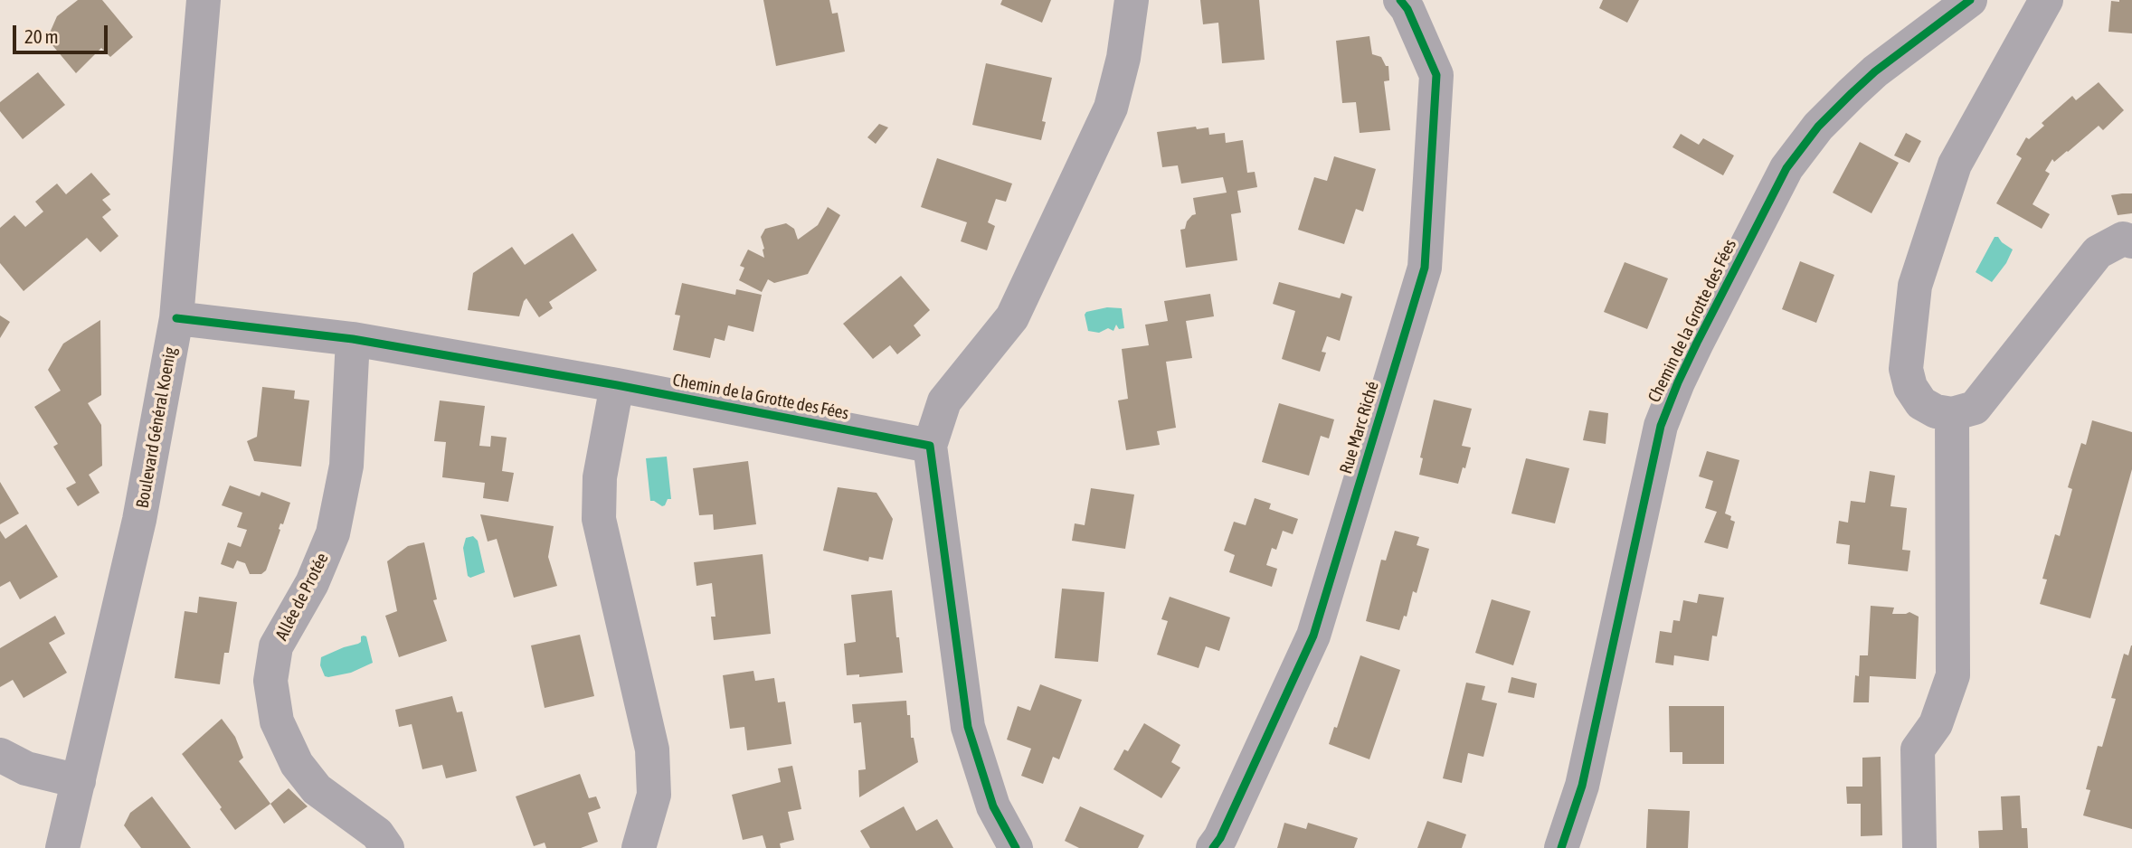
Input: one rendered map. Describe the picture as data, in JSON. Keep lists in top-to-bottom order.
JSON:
{
  "streets": {
    "street": [
      "Chemin de la Grotte des Fées",
      "Boulevard Général Koenig",
      "Rue Marc Riché",
      "Allée de Protée"
    ]
  },
  "crossings": [
    ["Chemin de la Grotte des Fées", "Boulevard Général Koenig"],
    ["Chemin de la Grotte des Fées", "Allée de Protée"]
  ],
  "scale_bar": "20 m"
}
